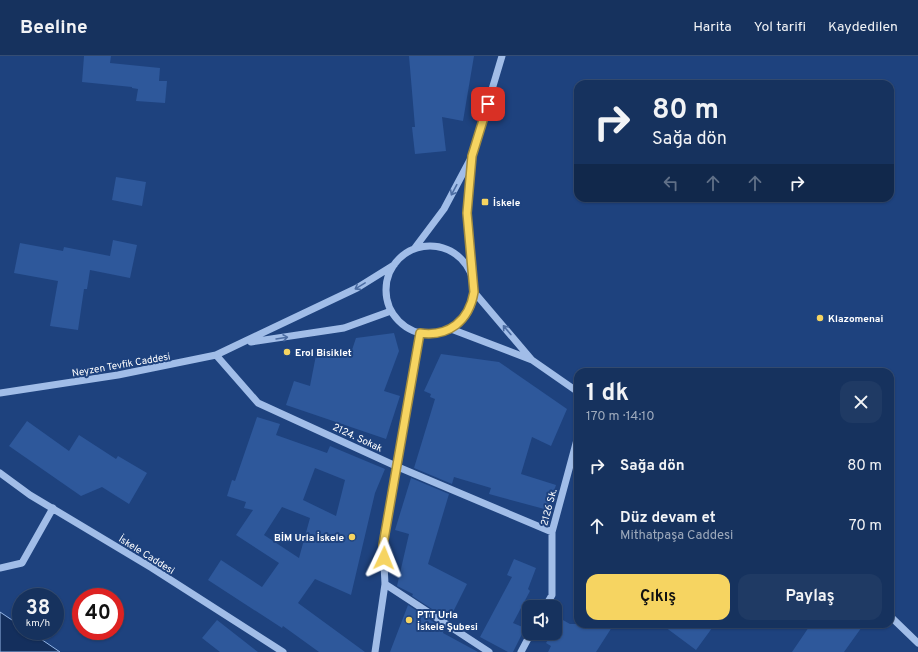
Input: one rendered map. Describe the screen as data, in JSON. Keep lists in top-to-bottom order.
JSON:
{
  "streets": {
    "street": [
      "Neyzen Tevfik Caddesi",
      "2124. Sokak",
      "2126 Sk.",
      "İskele Caddesi"
    ]
  },
  "crossings": [
    ["Neyzen Tevfik Caddesi", "2124. Sokak"],
    ["2124. Sokak", "2126 Sk."]
  ],
  "places": {
    "transit": ["İskele"],
    "other": [
      "Klazomenai",
      "Erol Bisiklet",
      "BİM Urla İskele",
      "PTT Urla İskele Şubesi"
    ]
  },
  "page": {
    "header": "Beeline",
    "nav": ["Harita", "Yol tarifi", "Kaydedilen"],
    "turn": ["80 m", "Sağa dön"],
    "heading": ["1 dk", "170 m · 14:10"],
    "list": [
      {
        "name": "Sağa dön",
        "value": "80 m"
      },
      {
        "name": "Düz devam et",
        "note": "Mithatpaşa Caddesi",
        "value": "70 m"
      }
    ],
    "buttons": ["Çıkış", "Paylaş"],
    "speed": "38 km/h",
    "limit": "40"
  }
}
